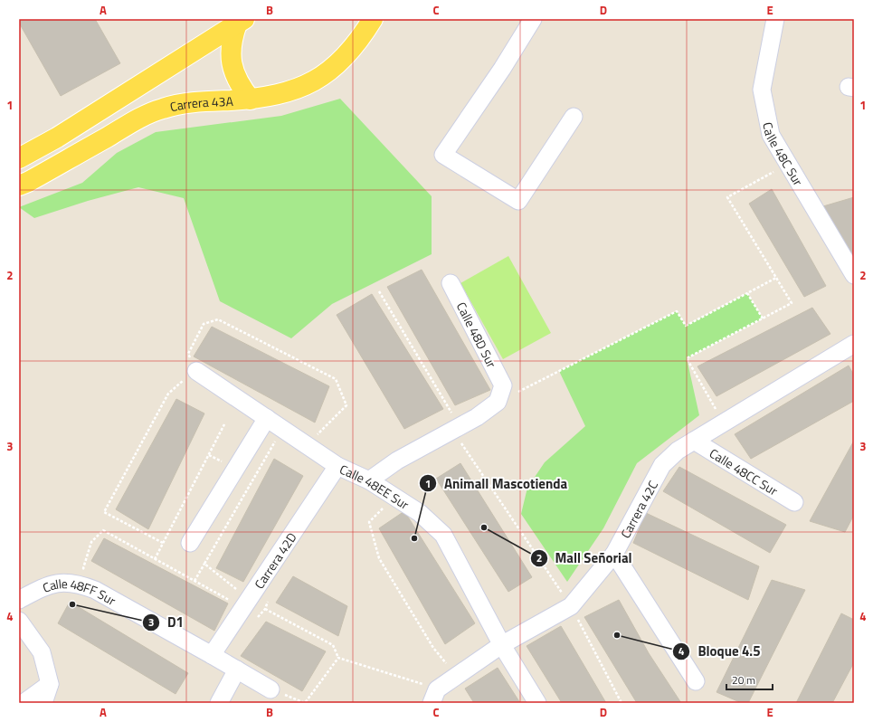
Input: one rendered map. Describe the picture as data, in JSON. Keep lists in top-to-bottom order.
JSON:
{
  "streets": {
    "main road": ["Carrera 43A"],
    "street": [
      "Calle 48C Sur",
      "Calle 48D Sur",
      "Calle 48CC Sur",
      "Calle 48EE Sur",
      "Carrera 42C",
      "Carrera 42D",
      "Calle 48FF Sur"
    ]
  },
  "crossings": [
    ["Calle 48CC Sur", "Carrera 42C"],
    ["Calle 48EE Sur", "Carrera 42C"],
    ["Calle 48EE Sur", "Carrera 42D"],
    ["Carrera 42D", "Calle 48FF Sur"]
  ],
  "places": [
    "Mall Señorial",
    "Animall Mascotienda",
    "D1",
    "Bloque 4.5"
  ],
  "scale_bar": "20 m",
  "grid": {
    "columns": [
      "A",
      "B",
      "C",
      "D",
      "E"
    ],
    "rows": [
      "1",
      "2",
      "3",
      "4"
    ]
  }
}
